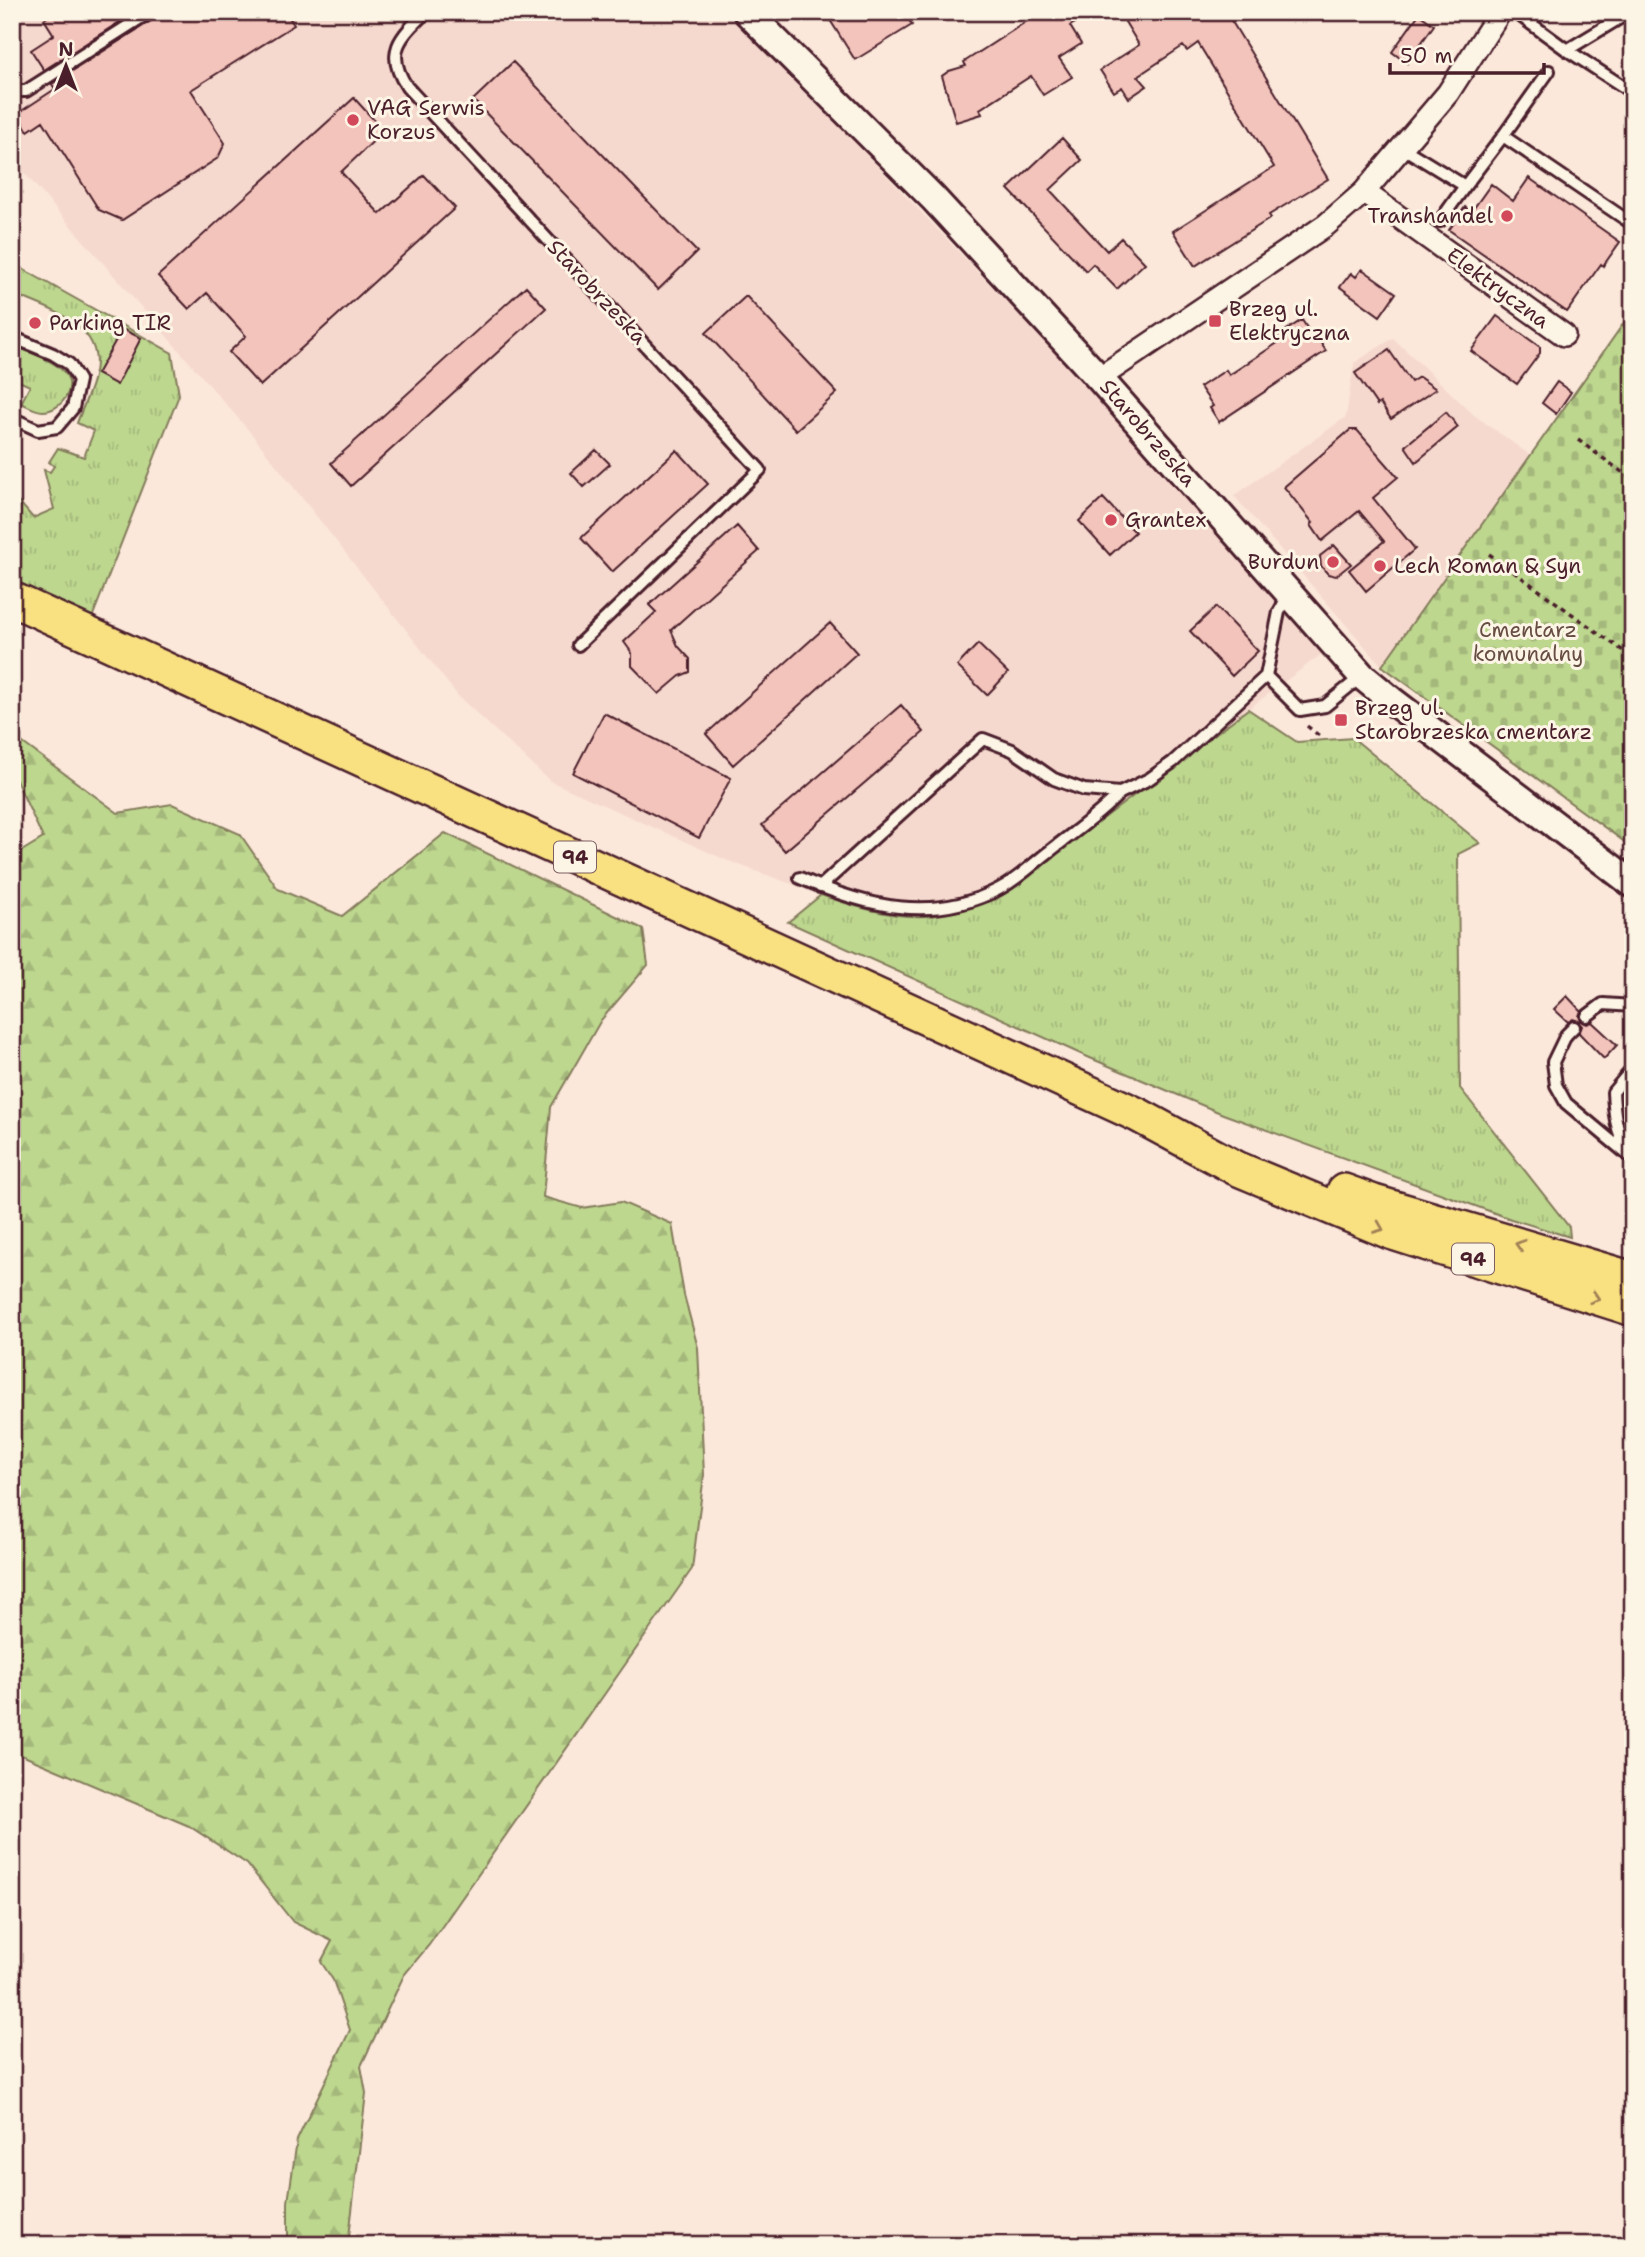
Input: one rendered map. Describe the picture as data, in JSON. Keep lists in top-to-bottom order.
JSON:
{
  "streets": {
    "main road": ["94"],
    "street": ["Elektryczna", "Starobrzeska"]
  },
  "parks": ["Cmentarz komunalny"],
  "places": {
    "other": [
      "VAG Serwis Korzus",
      "Transhandel",
      "Parking TIR",
      "Grantex",
      "Burdun",
      "Lech Roman & Syn"
    ],
    "transit": ["Brzeg ul. Elektryczna", "Brzeg ul. Starobrzeska cmentarz"]
  },
  "scale_bar": "50 m",
  "north": "top"
}
